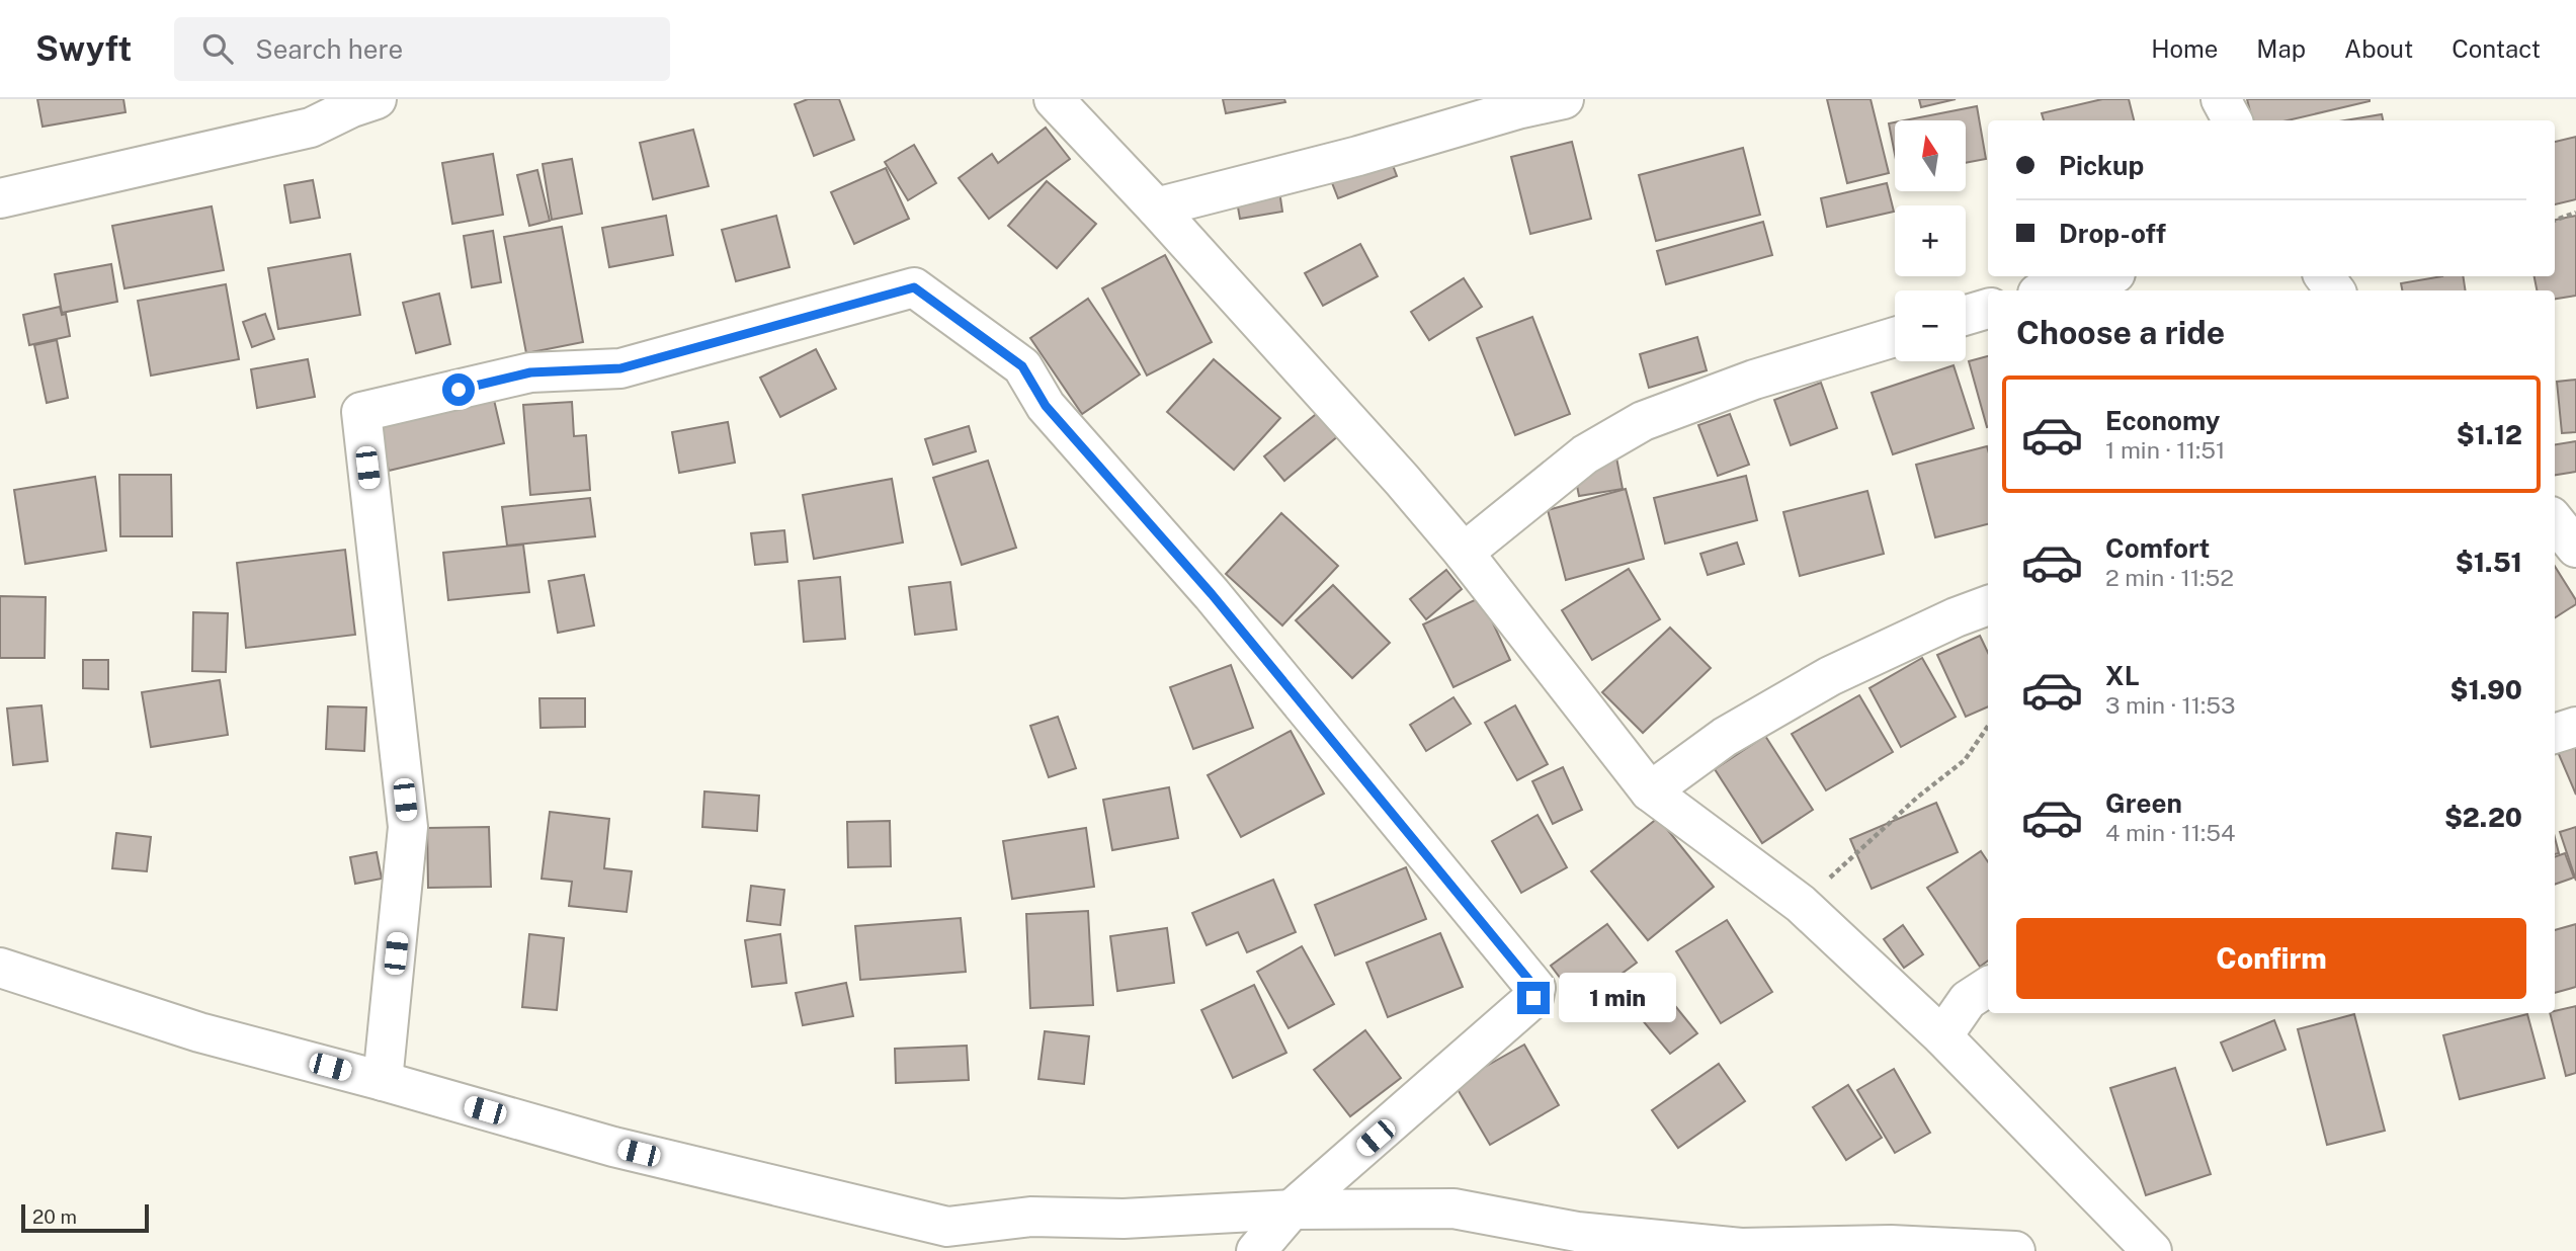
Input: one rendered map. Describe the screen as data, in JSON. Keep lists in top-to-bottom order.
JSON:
{
  "scale_bar": "20 m",
  "north": "top",
  "page": {
    "header": "Swyft",
    "search": "Search here",
    "nav": [
      "Home",
      "Map",
      "About",
      "Contact"
    ],
    "map_buttons": ["+", "−"],
    "banner": ["Pickup", "Drop-off"],
    "heading": "Choose a ride",
    "list": [
      {
        "name": "Economy",
        "note": "1 min · 11:51",
        "value": "$1.12"
      },
      {
        "name": "Comfort",
        "note": "2 min · 11:52",
        "value": "$1.51"
      },
      {
        "name": "XL",
        "note": "3 min · 11:53",
        "value": "$1.90"
      },
      {
        "name": "Green",
        "note": "4 min · 11:54",
        "value": "$2.20"
      }
    ],
    "buttons": "Confirm",
    "bubble": "1 min",
    "scale": "20 m"
  }
}
